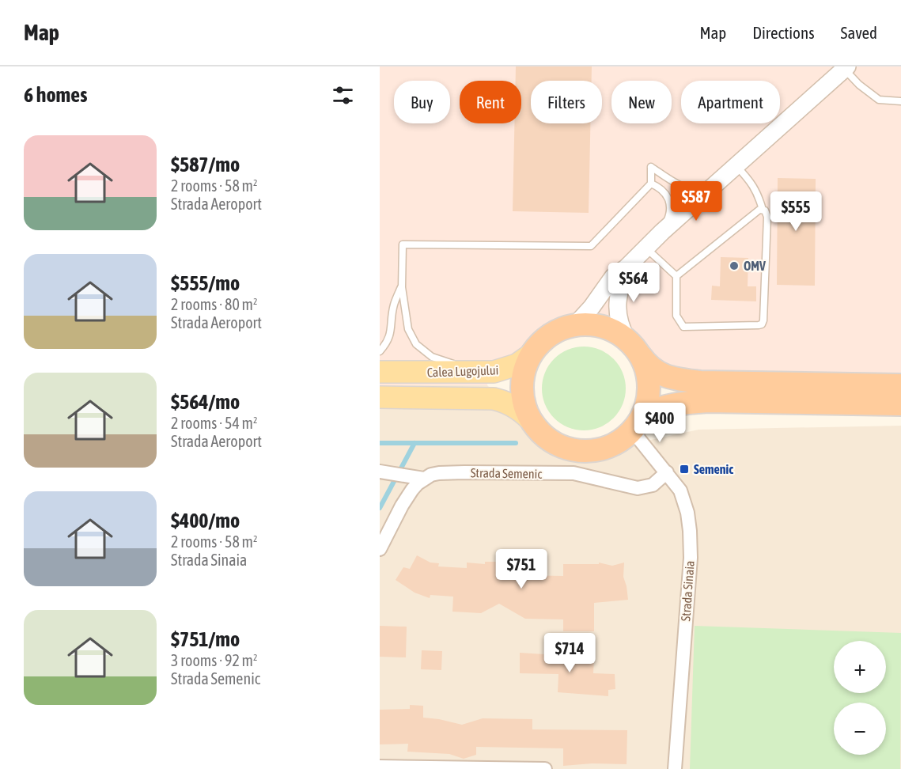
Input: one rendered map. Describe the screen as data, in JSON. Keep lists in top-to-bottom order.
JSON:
{
  "streets": {
    "main road": ["Calea Lugojului"],
    "street": ["Strada Semenic", "Strada Sinaia"]
  },
  "crossings": [
    ["Calea Lugojului", "Strada Sinaia"],
    ["Strada Semenic", "Strada Sinaia"]
  ],
  "places": {
    "other": ["OMV"],
    "transit": ["Semenic"]
  },
  "page": {
    "header": "Map",
    "nav": ["Map", "Directions", "Saved"],
    "heading": "6 homes",
    "chip": [
      "Buy",
      "Rent",
      "Filters",
      "New",
      "Apartment"
    ],
    "list": [
      {
        "name": "$587/mo",
        "note": "2 rooms · 58 m² · Strada Aeroport"
      },
      {
        "name": "$555/mo",
        "note": "2 rooms · 80 m² · Strada Aeroport"
      },
      {
        "name": "$564/mo",
        "note": "2 rooms · 54 m² · Strada Aeroport"
      },
      {
        "name": "$400/mo",
        "note": "2 rooms · 58 m² · Strada Sinaia"
      },
      {
        "name": "$751/mo",
        "note": "3 rooms · 92 m² · Strada Semenic"
      }
    ],
    "price": [
      "$587",
      "$555",
      "$564",
      "$400",
      "$751",
      "$714"
    ],
    "map_buttons": ["+", "−"]
  }
}
